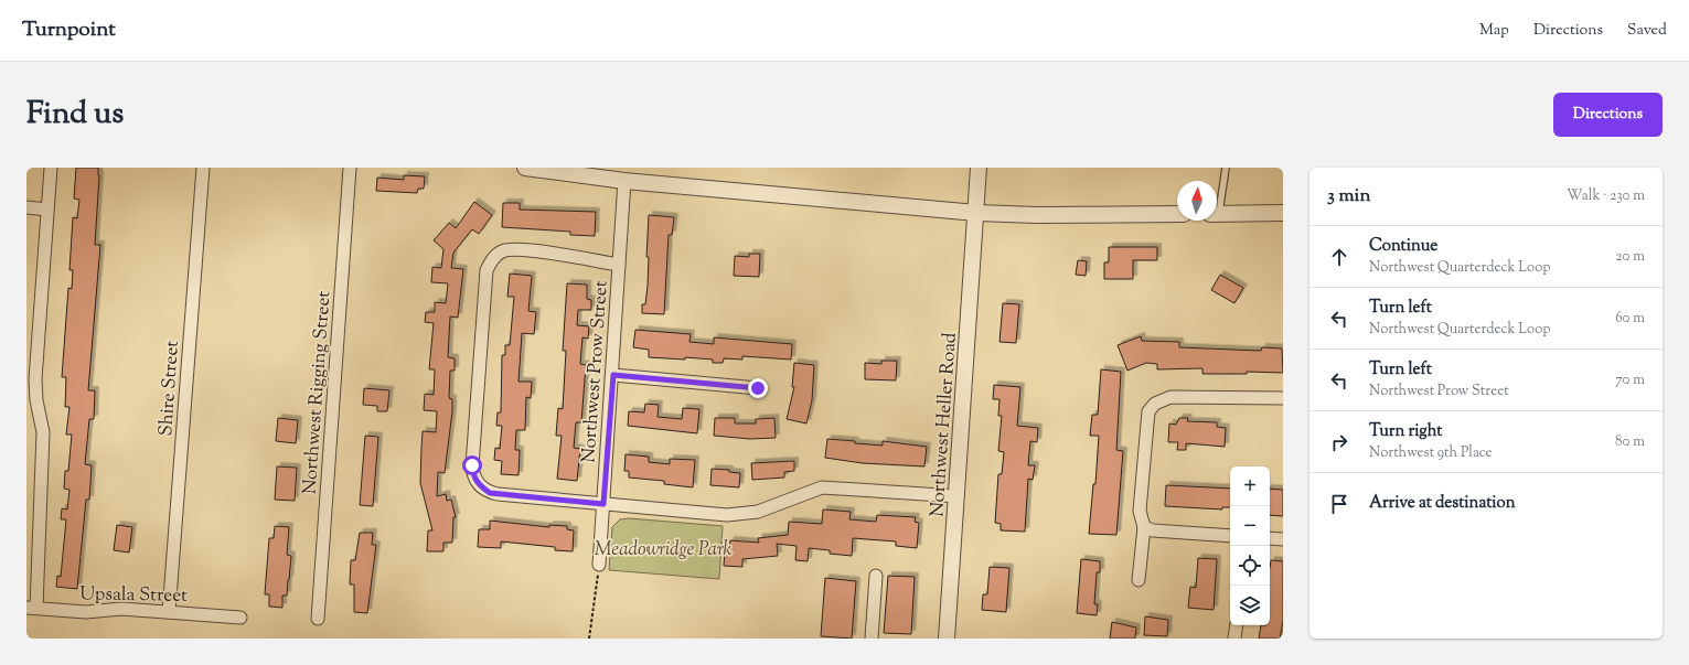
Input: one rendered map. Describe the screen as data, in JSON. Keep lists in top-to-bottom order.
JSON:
{
  "streets": {
    "street": [
      "Northwest Prow Street",
      "Shire Street",
      "Northwest Rigging Street",
      "Northwest Heller Road",
      "Upsala Street"
    ]
  },
  "crossings": [
    ["Shire Street", "Upsala Street"]
  ],
  "parks": ["Meadowridge Park"],
  "north": "top",
  "page": {
    "header": "Turnpoint",
    "nav": ["Map", "Directions", "Saved"],
    "title": "Find us",
    "buttons": "Directions",
    "heading": ["3 min", "Walk · 230 m"],
    "list": [
      ["Continue", "Northwest Quarterdeck Loop", "20 m"],
      ["Turn left", "Northwest Quarterdeck Loop", "60 m"],
      ["Turn left", "Northwest Prow Street", "70 m"],
      ["Turn right", "Northwest 9th Place", "80 m"],
      "Arrive at destination"
    ],
    "map_buttons": ["+", "−"]
  }
}
